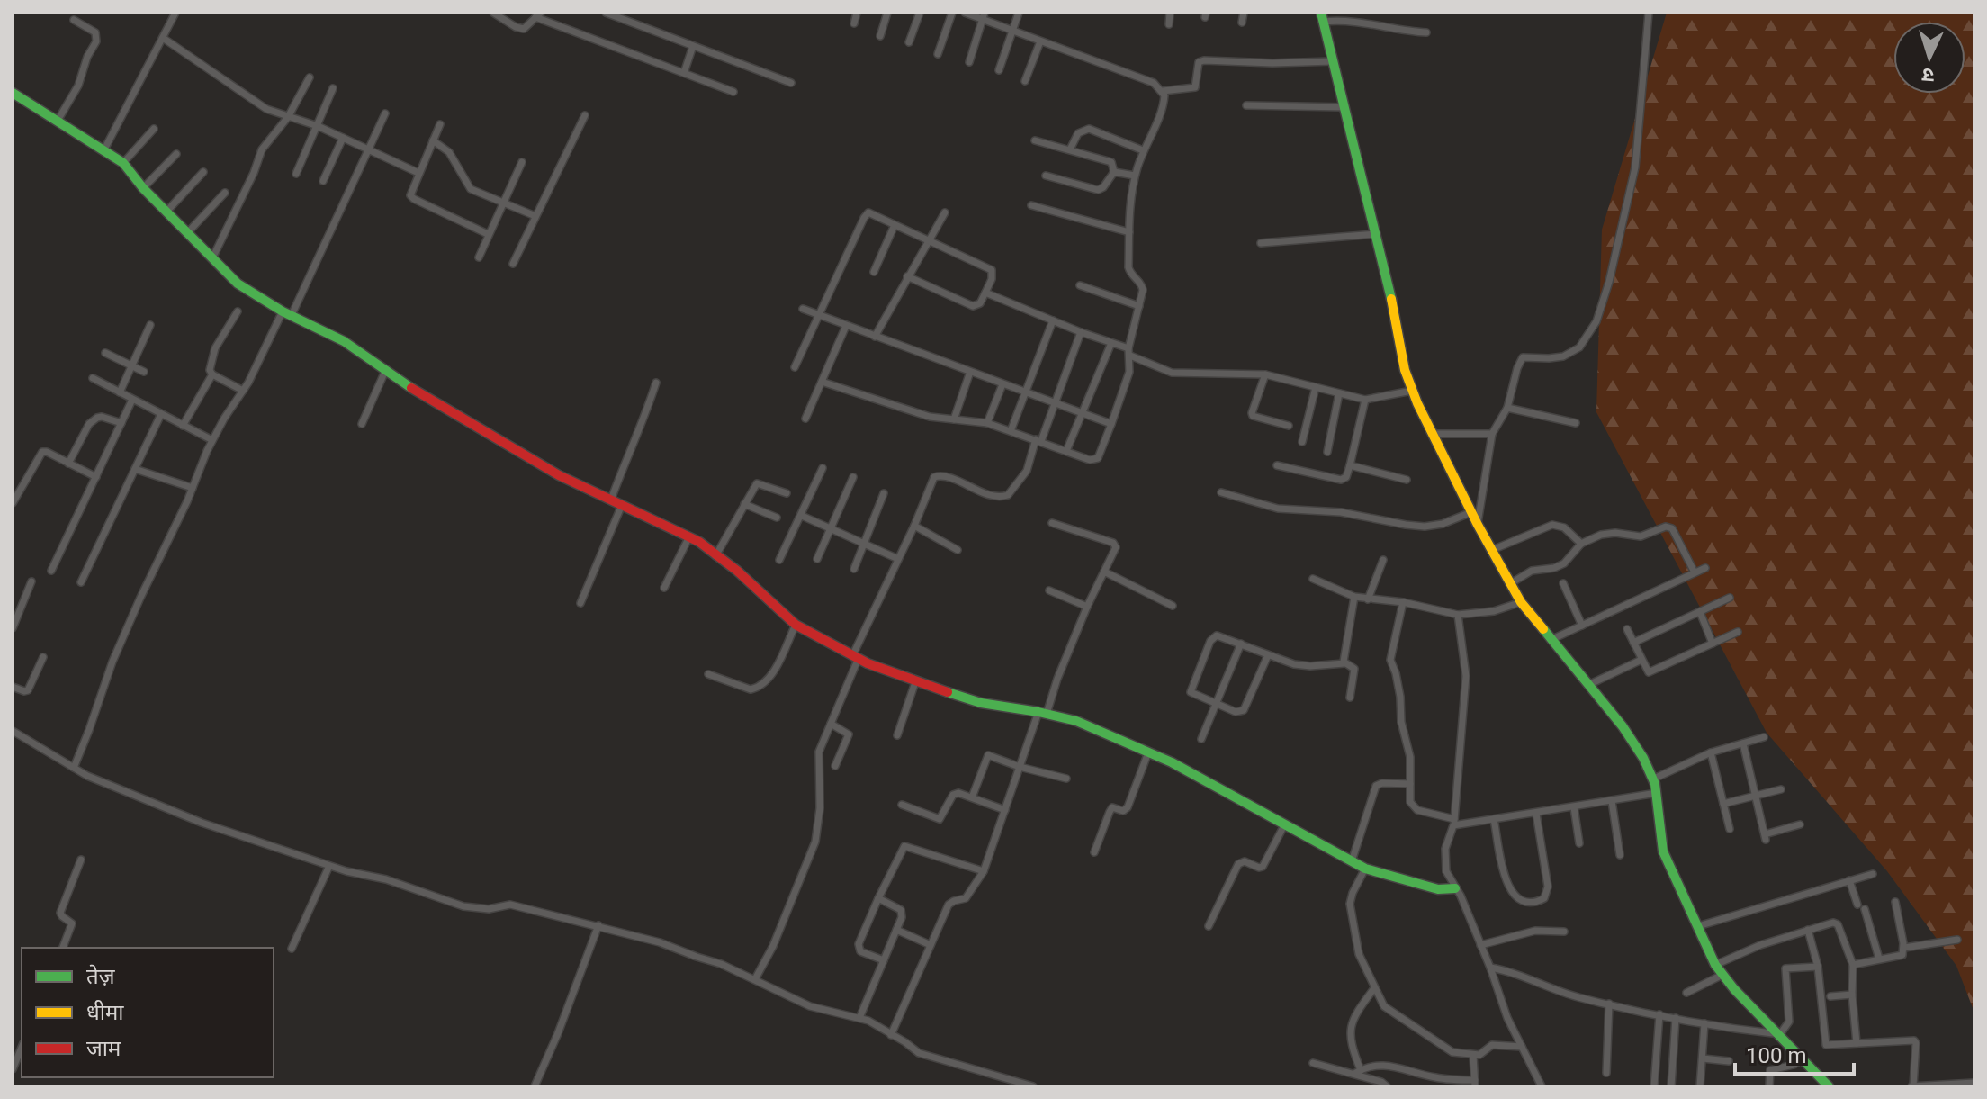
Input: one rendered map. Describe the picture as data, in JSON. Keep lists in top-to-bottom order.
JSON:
{
  "legend": ["तेज़", "धीमा", "जाम"],
  "scale_bar": "100 m",
  "north": "bottom"
}
